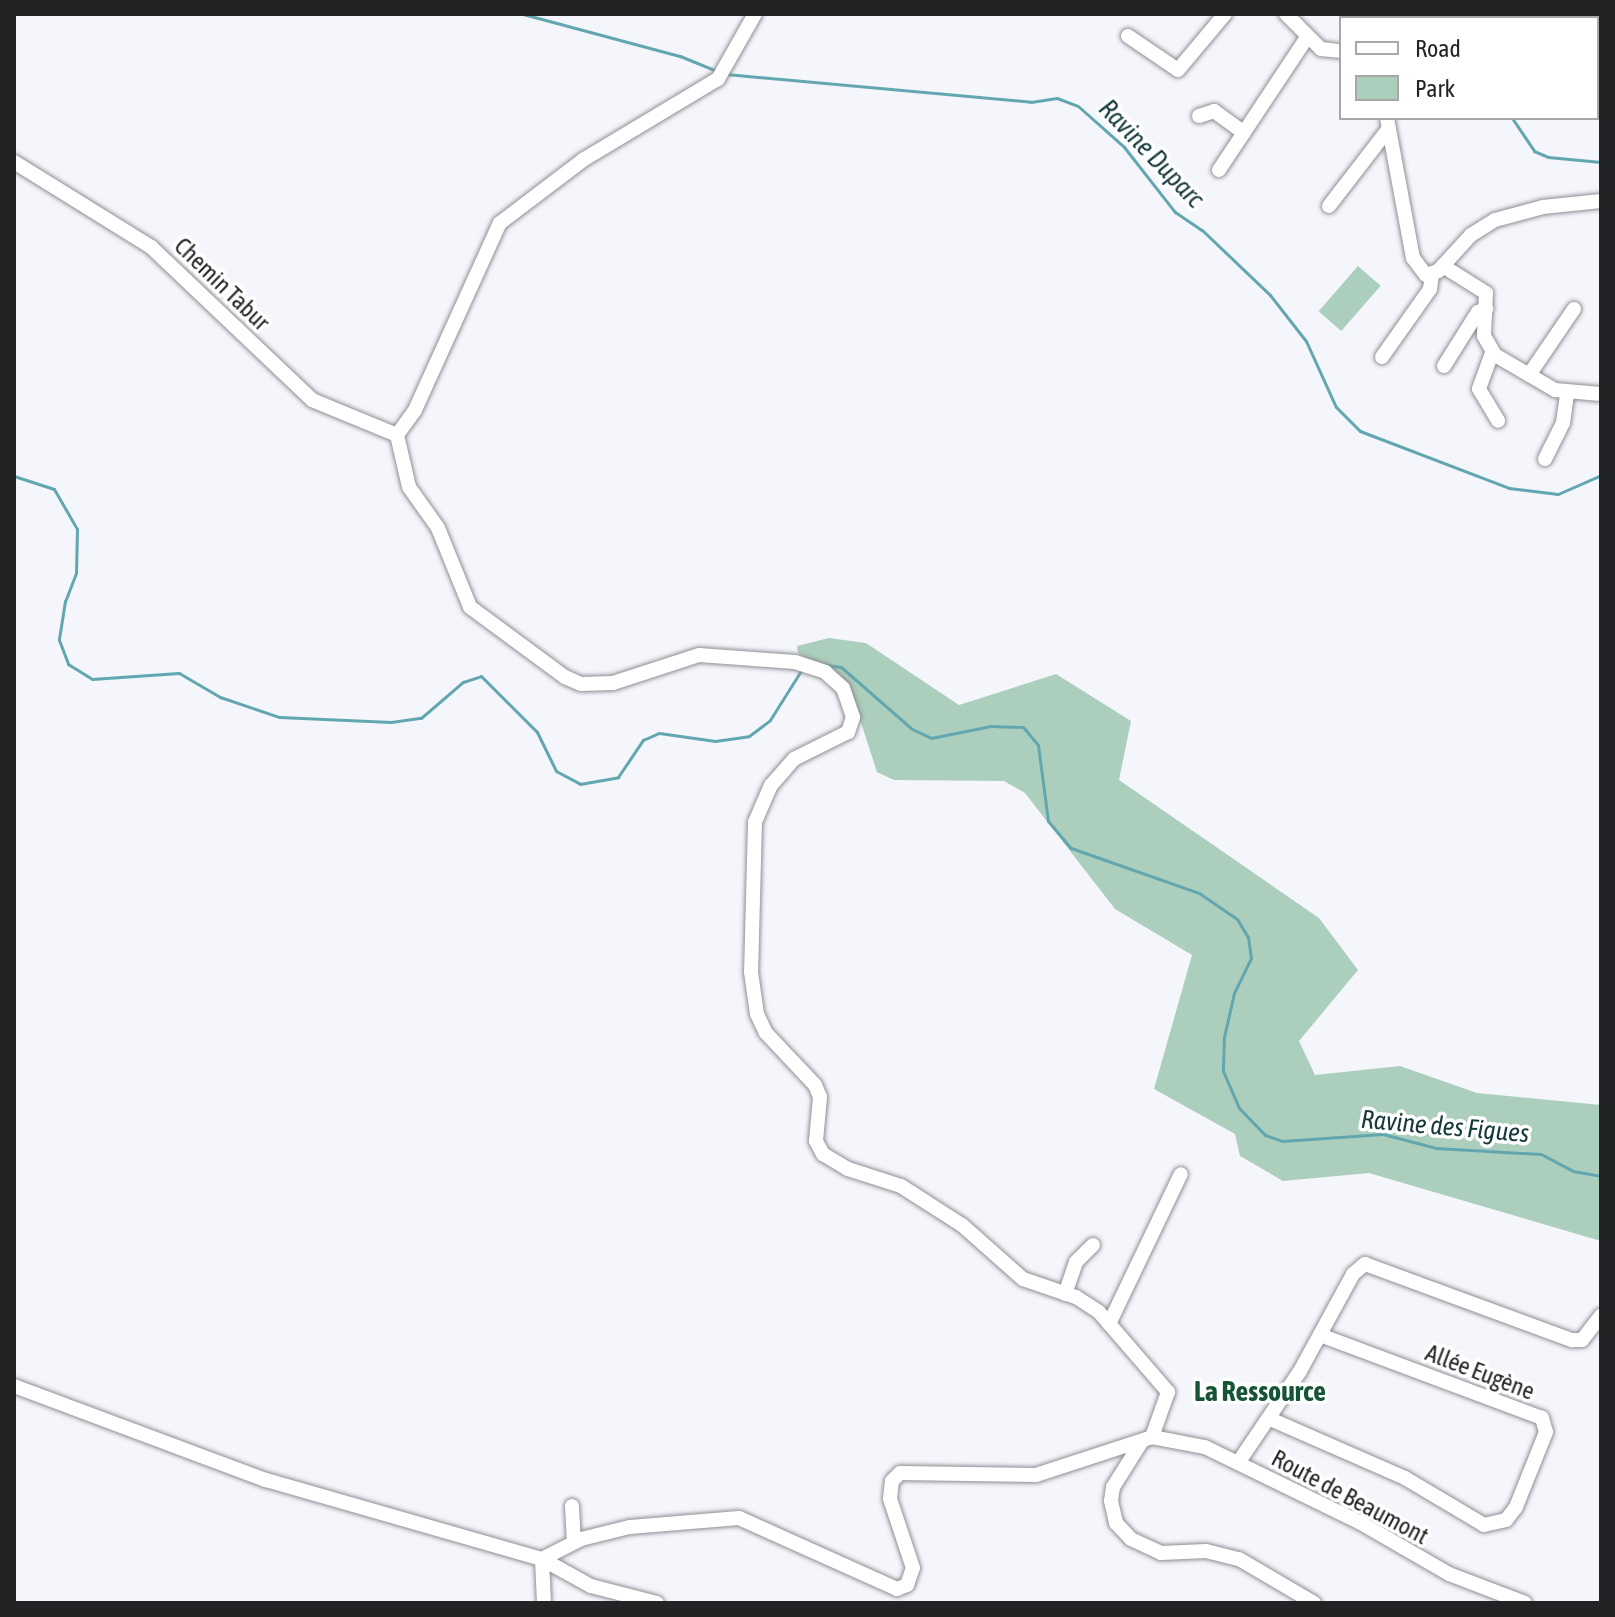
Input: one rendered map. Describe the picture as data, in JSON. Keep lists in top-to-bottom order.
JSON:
{
  "streets": {
    "street": ["Chemin Tabur", "Allée Eugène", "Route de Beaumont"]
  },
  "districts": ["La Ressource"],
  "water": ["Ravine Duparc", "Ravine des Figues"],
  "legend": ["Road", "Park"]
}
